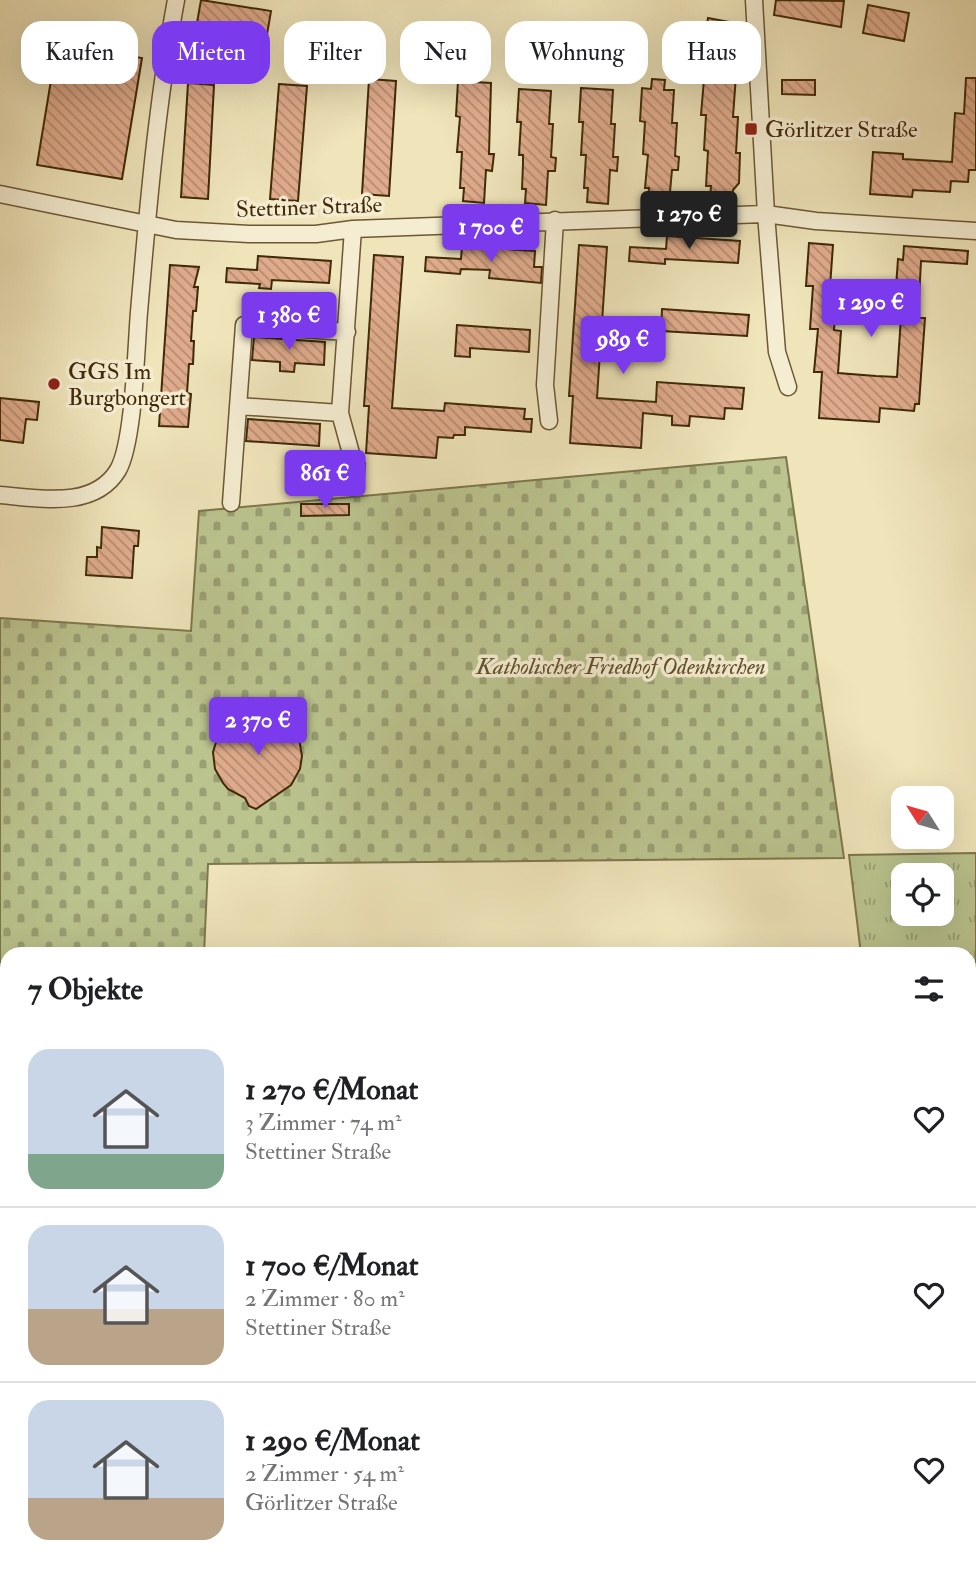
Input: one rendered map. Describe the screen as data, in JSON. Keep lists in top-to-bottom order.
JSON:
{
  "streets": {
    "street": ["Stettiner Straße"]
  },
  "parks": ["Katholischer Friedhof Odenkirchen"],
  "places": {
    "transit": ["Görlitzer Straße"],
    "other": ["GGS Im Burgbongert"]
  },
  "north": "top left",
  "page": {
    "chip": [
      "Kaufen",
      "Mieten",
      "Filter",
      "Neu",
      "Wohnung",
      "Haus"
    ],
    "price": [
      "1 270 €",
      "1 700 €",
      "1 290 €",
      "1 380 €",
      "989 €",
      "861 €",
      "2 370 €"
    ],
    "heading": "7 Objekte",
    "list": [
      {
        "name": "1 270 €/Monat",
        "note": "3 Zimmer · 74 m² · Stettiner Straße"
      },
      {
        "name": "1 700 €/Monat",
        "note": "2 Zimmer · 80 m² · Stettiner Straße"
      },
      {
        "name": "1 290 €/Monat",
        "note": "2 Zimmer · 54 m² · Görlitzer Straße"
      }
    ]
  }
}
